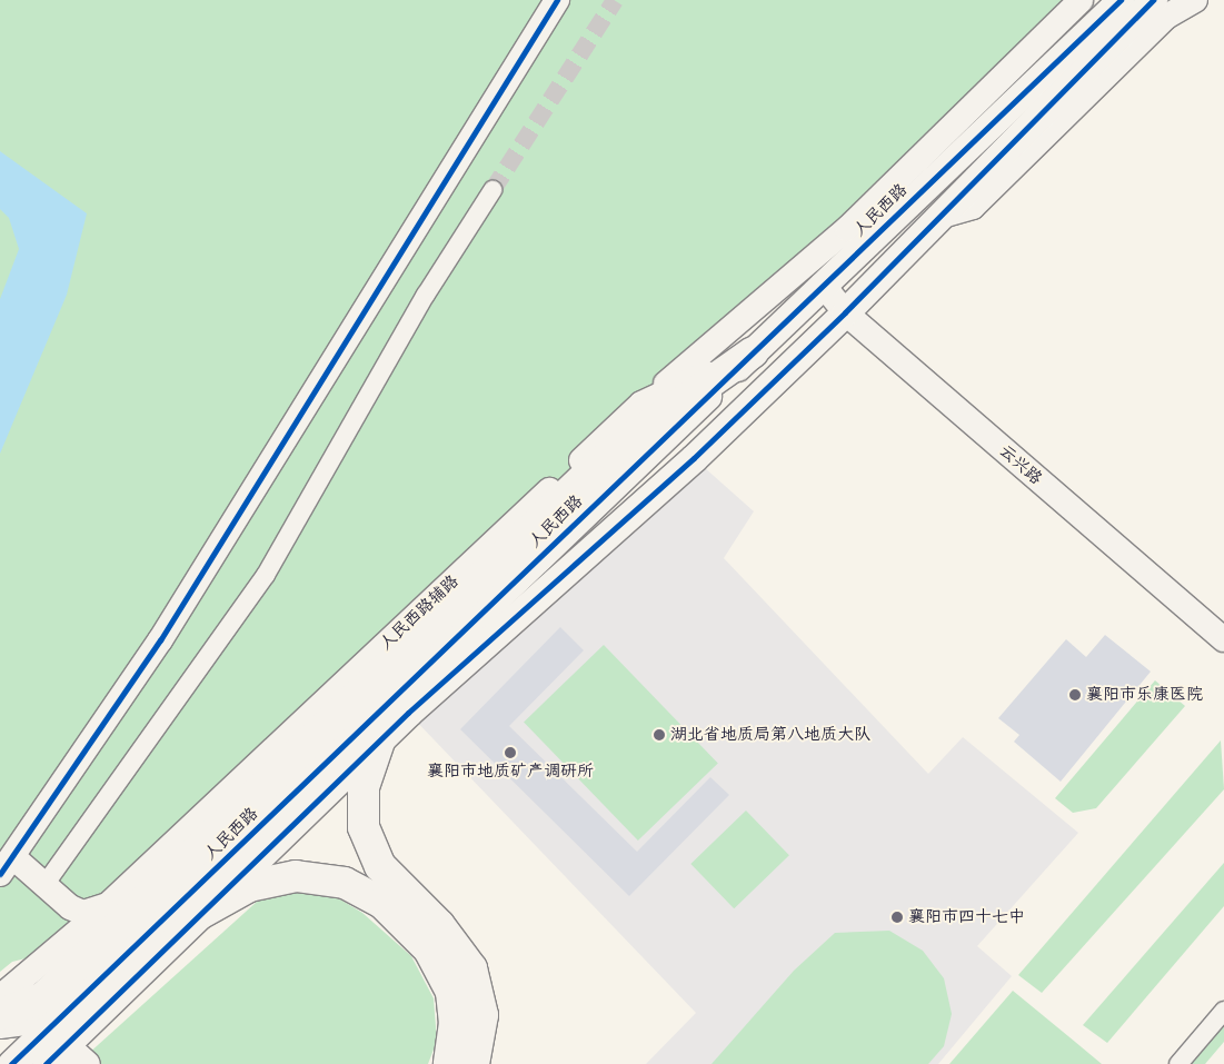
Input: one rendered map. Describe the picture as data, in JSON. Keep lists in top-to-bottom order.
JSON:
{
  "streets": {
    "main road": ["人民西路"],
    "street": ["云兴路", "人民西路辅路"]
  },
  "crossings": [
    ["人民西路", "云兴路"],
    ["人民西路", "人民西路辅路"]
  ],
  "places": [
    "襄阳市乐康医院",
    "湖北省地质局第八地质大队",
    "襄阳市地质矿产调研所",
    "襄阳市四十七中"
  ]
}
